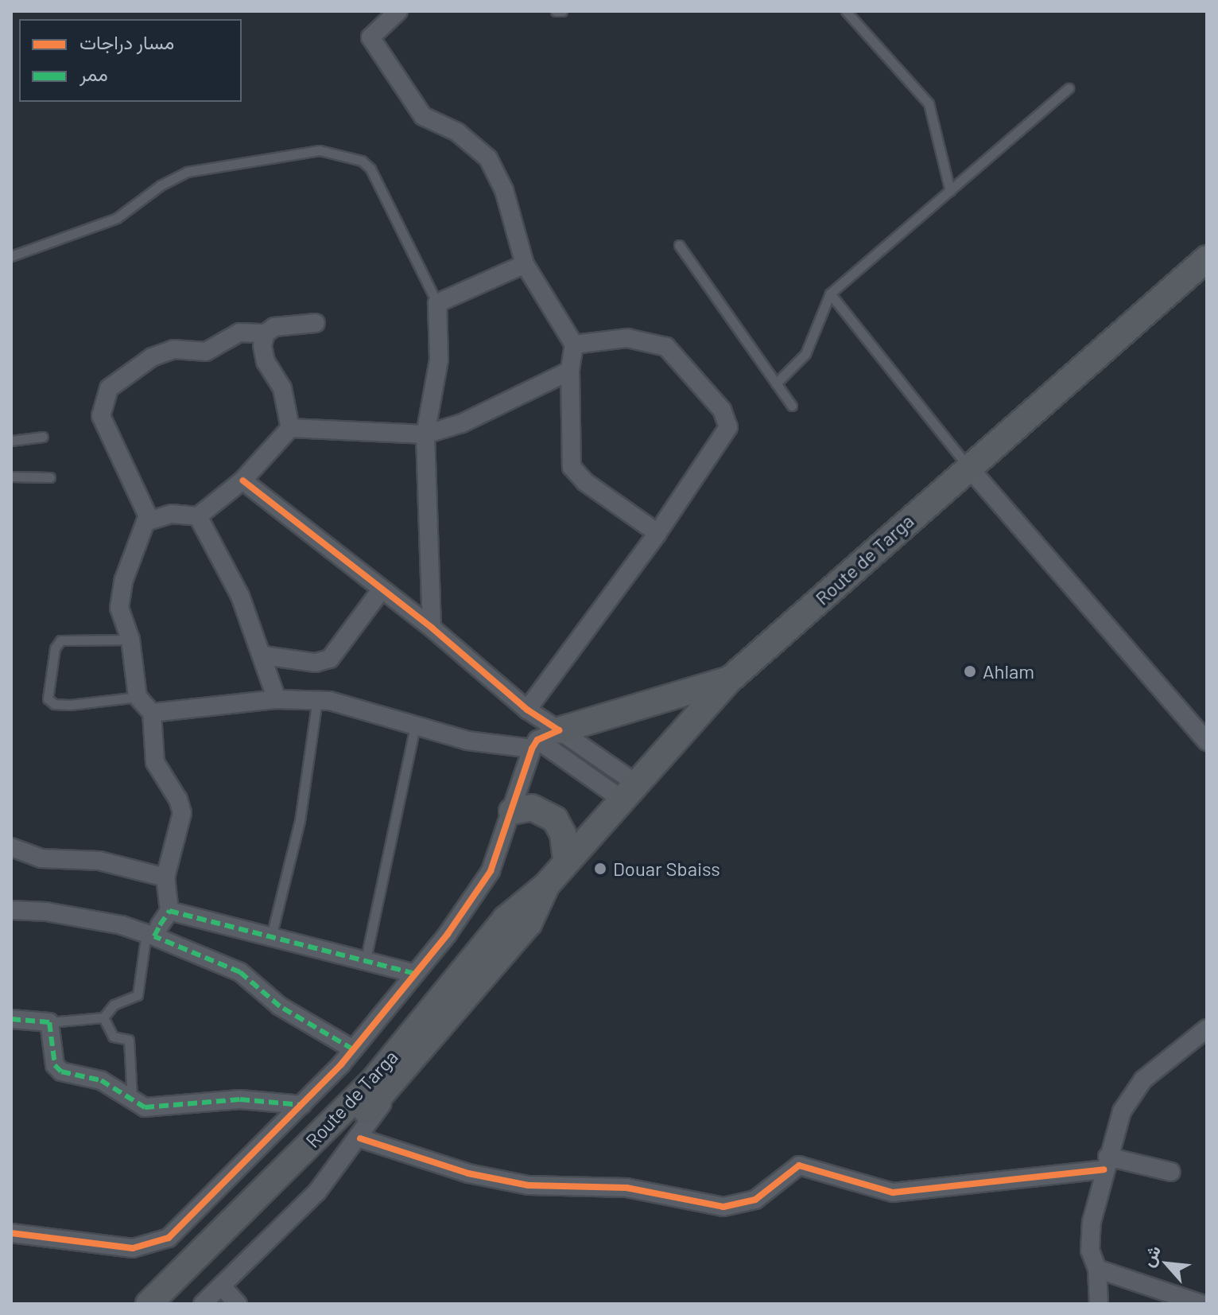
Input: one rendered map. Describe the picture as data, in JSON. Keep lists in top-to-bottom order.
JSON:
{
  "streets": {
    "main road": ["Route de Targa"]
  },
  "places": ["Ahlam", "Douar Sbaiss"],
  "legend": ["مسار دراجات", "ممر"],
  "north": "top left"
}
